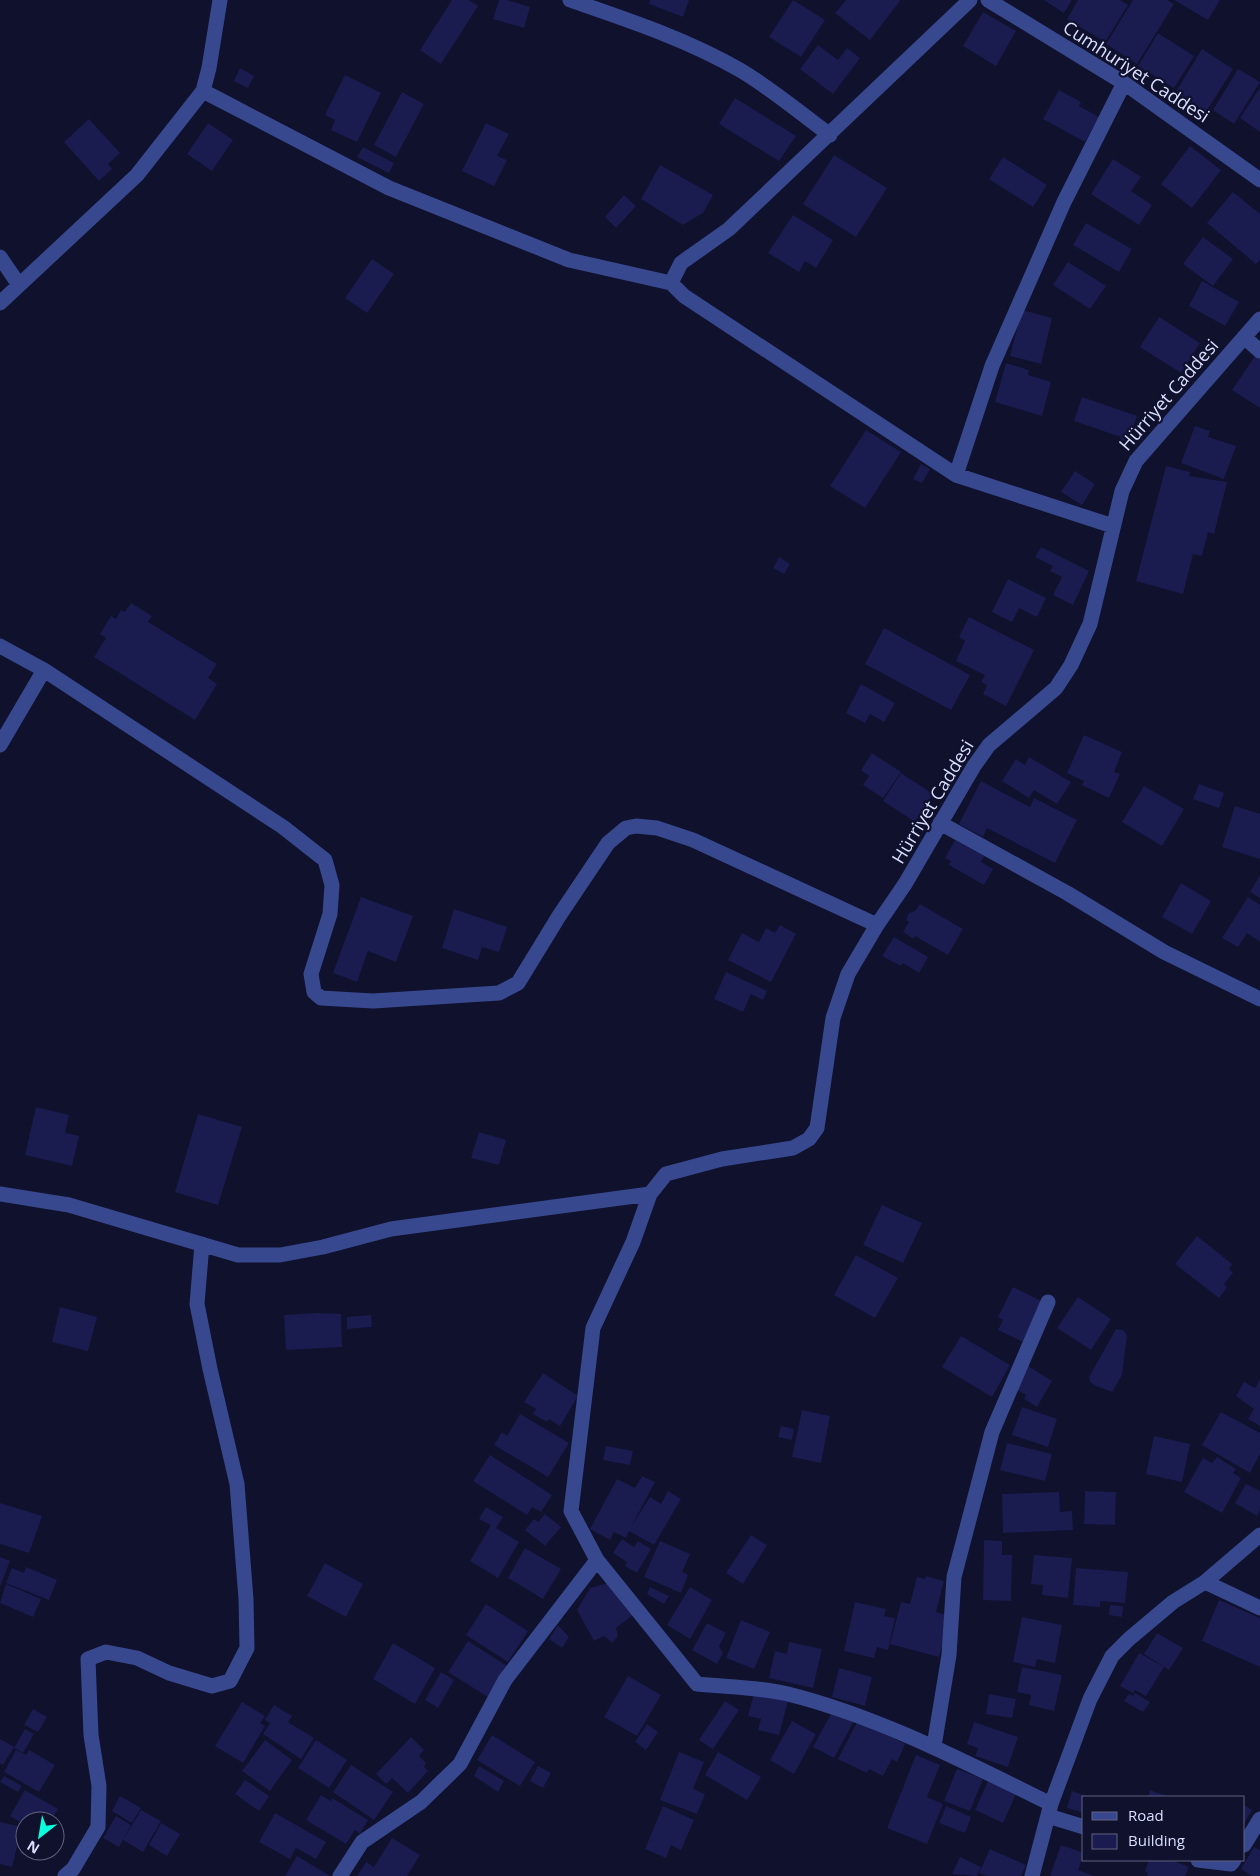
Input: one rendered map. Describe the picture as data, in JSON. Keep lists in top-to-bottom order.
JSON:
{
  "streets": {
    "street": ["Cumhuriyet Caddesi", "Hürriyet Caddesi"]
  },
  "legend": ["Road", "Building"],
  "north": "bottom left"
}
